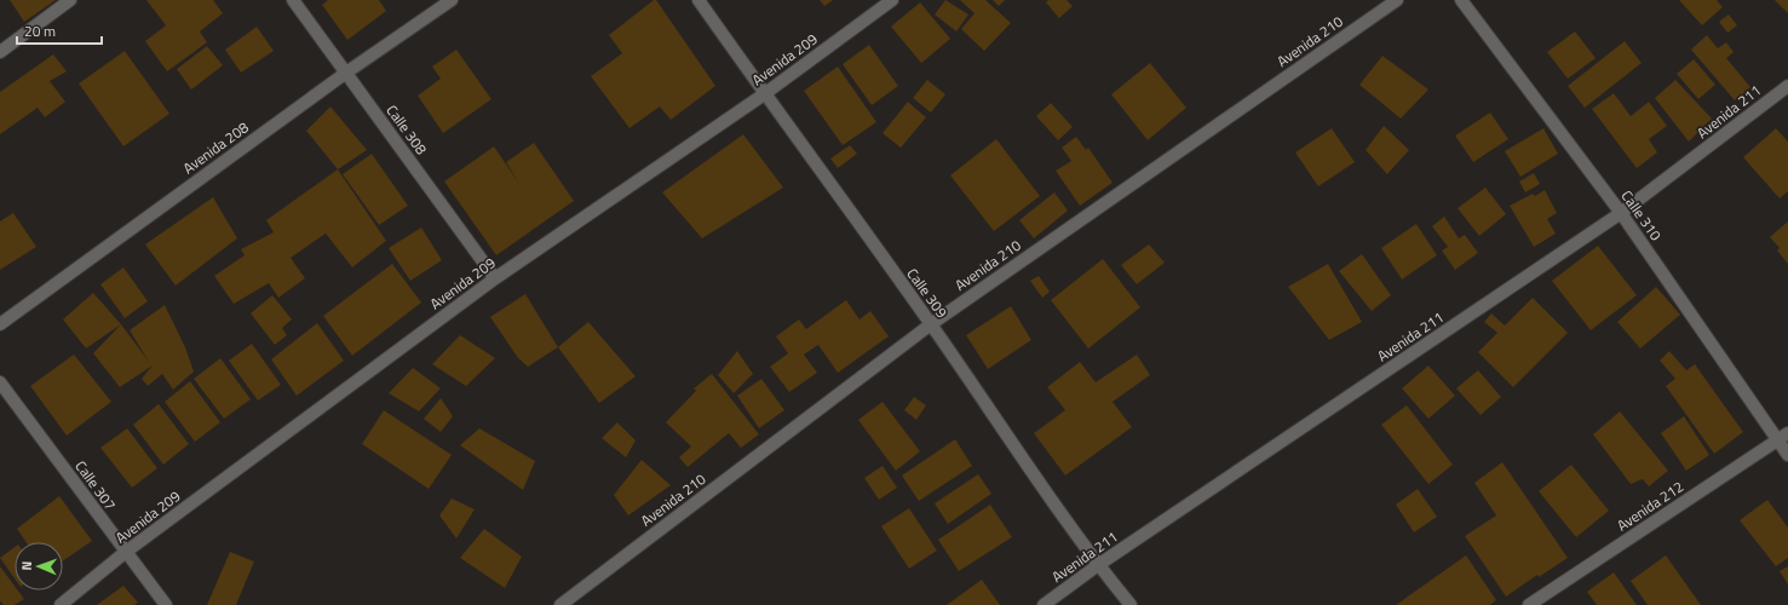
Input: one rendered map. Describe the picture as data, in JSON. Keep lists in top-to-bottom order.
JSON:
{
  "streets": {
    "street": [
      "Avenida 210",
      "Avenida 209",
      "Avenida 211",
      "Calle 308",
      "Avenida 208",
      "Calle 310",
      "Calle 309",
      "Calle 307",
      "Avenida 212"
    ]
  },
  "crossings": [
    ["Avenida 210", "Calle 309"],
    ["Avenida 209", "Calle 308"],
    ["Avenida 209", "Calle 309"],
    ["Avenida 209", "Calle 307"],
    ["Avenida 211", "Calle 310"],
    ["Avenida 211", "Calle 309"],
    ["Calle 308", "Avenida 208"],
    ["Calle 310", "Avenida 212"]
  ],
  "scale_bar": "20 m",
  "north": "left"
}
